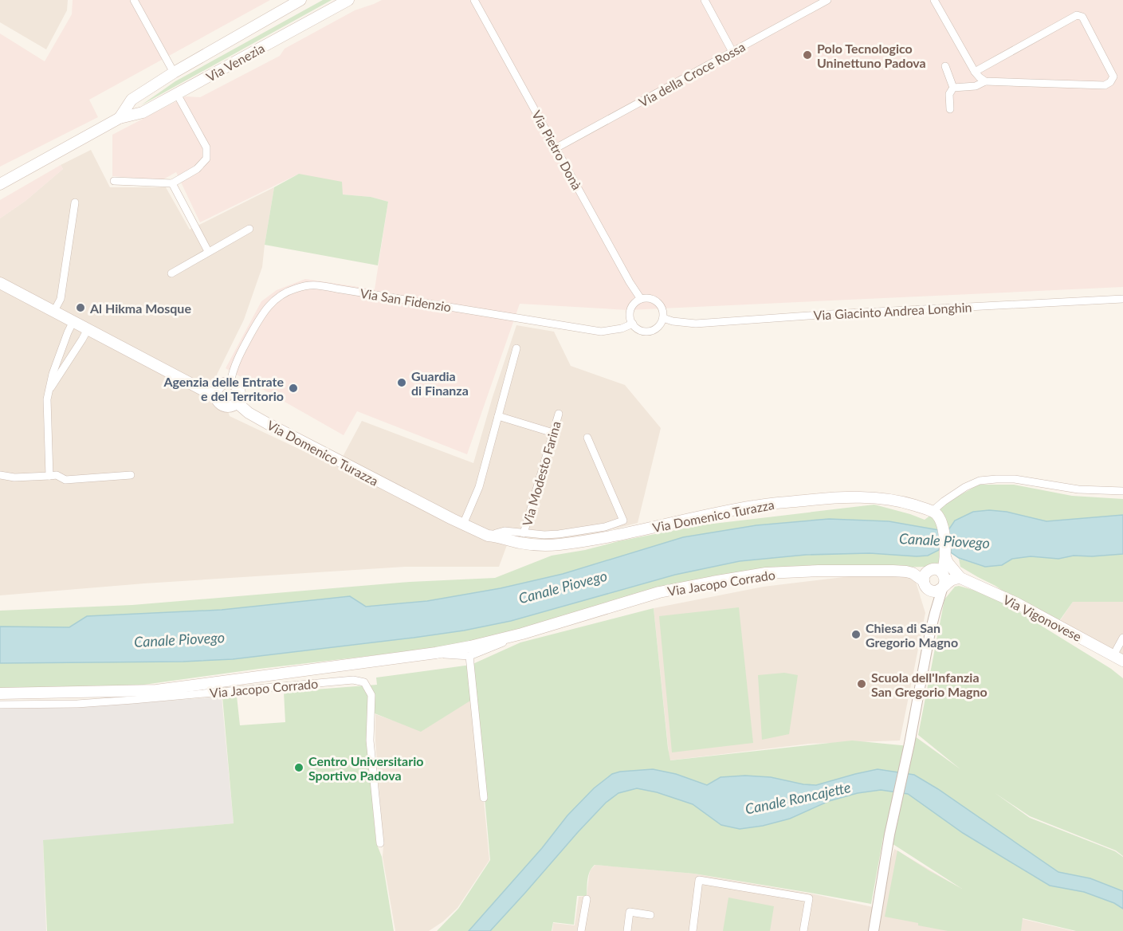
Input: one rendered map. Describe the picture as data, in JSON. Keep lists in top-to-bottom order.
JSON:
{
  "streets": {
    "main road": [
      "Via Venezia",
      "Via Domenico Turazza",
      "Via Jacopo Corrado",
      "Via Vigonovese"
    ],
    "street": [
      "Via della Croce Rossa",
      "Via Pietro Donà",
      "Via San Fidenzio",
      "Via Giacinto Andrea Longhin",
      "Via Modesto Farina"
    ]
  },
  "crossings": [
    ["Via della Croce Rossa", "Via Pietro Donà"],
    ["Via Pietro Donà", "Via San Fidenzio"],
    ["Via Pietro Donà", "Via Giacinto Andrea Longhin"],
    ["Via San Fidenzio", "Via Giacinto Andrea Longhin"],
    ["Via San Fidenzio", "Via Domenico Turazza"],
    ["Via Domenico Turazza", "Via Modesto Farina"],
    ["Via Jacopo Corrado", "Via Vigonovese"]
  ],
  "water": ["Canale Piovego", "Canale Roncajette"],
  "places": [
    "Polo Tecnologico Uninettuno Padova",
    "Al Hikma Mosque",
    "Guardia di Finanza",
    "Agenzia delle Entrate e del Territorio",
    "Chiesa di San Gregorio Magno",
    "Scuola dell'Infanzia San Gregorio Magno",
    "Centro Universitario Sportivo Padova"
  ]
}
